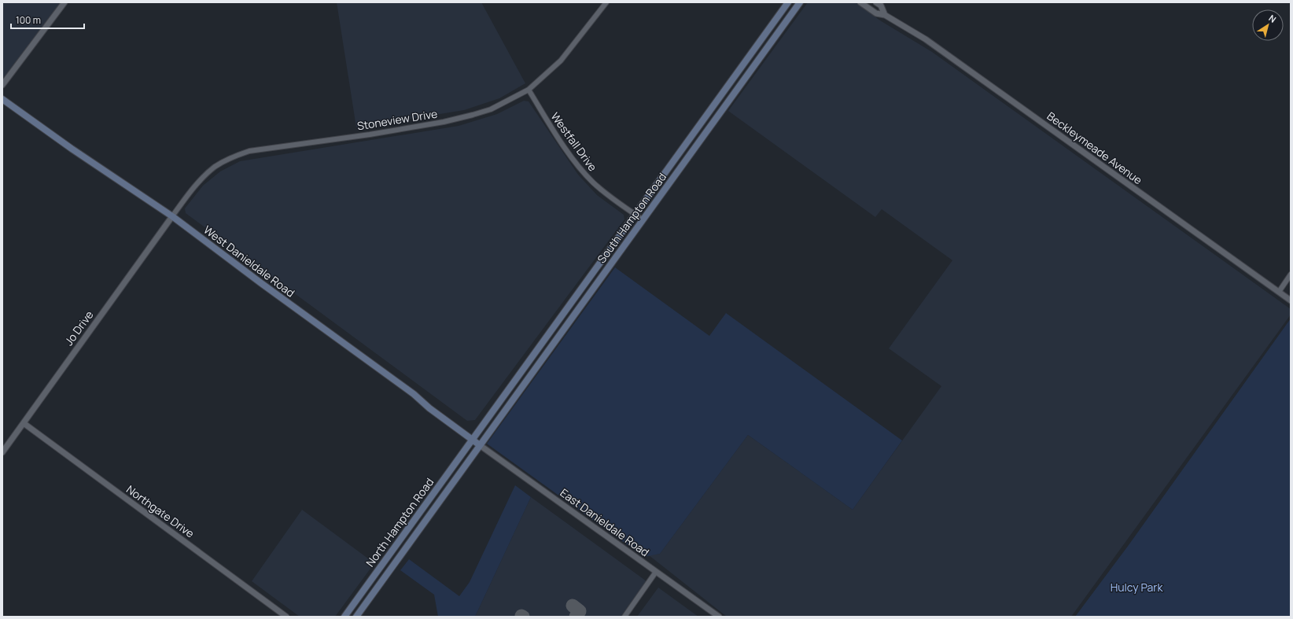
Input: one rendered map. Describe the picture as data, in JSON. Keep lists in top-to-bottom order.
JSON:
{
  "streets": {
    "main road": ["South Hampton Road", "West Danieldale Road", "North Hampton Road"],
    "street": [
      "Stoneview Drive",
      "Westfall Drive",
      "Beckleymeade Avenue",
      "Jo Drive",
      "Northgate Drive",
      "East Danieldale Road"
    ]
  },
  "crossings": [
    ["Stoneview Drive", "Westfall Drive"],
    ["Stoneview Drive", "West Danieldale Road"],
    ["Stoneview Drive", "Jo Drive"],
    ["Westfall Drive", "South Hampton Road"],
    ["South Hampton Road", "West Danieldale Road"],
    ["South Hampton Road", "North Hampton Road"],
    ["South Hampton Road", "East Danieldale Road"],
    ["West Danieldale Road", "Jo Drive"],
    ["West Danieldale Road", "North Hampton Road"],
    ["West Danieldale Road", "East Danieldale Road"],
    ["Jo Drive", "Northgate Drive"],
    ["North Hampton Road", "East Danieldale Road"]
  ],
  "parks": ["Hulcy Park"],
  "scale_bar": "100 m",
  "north": "top right"
}
